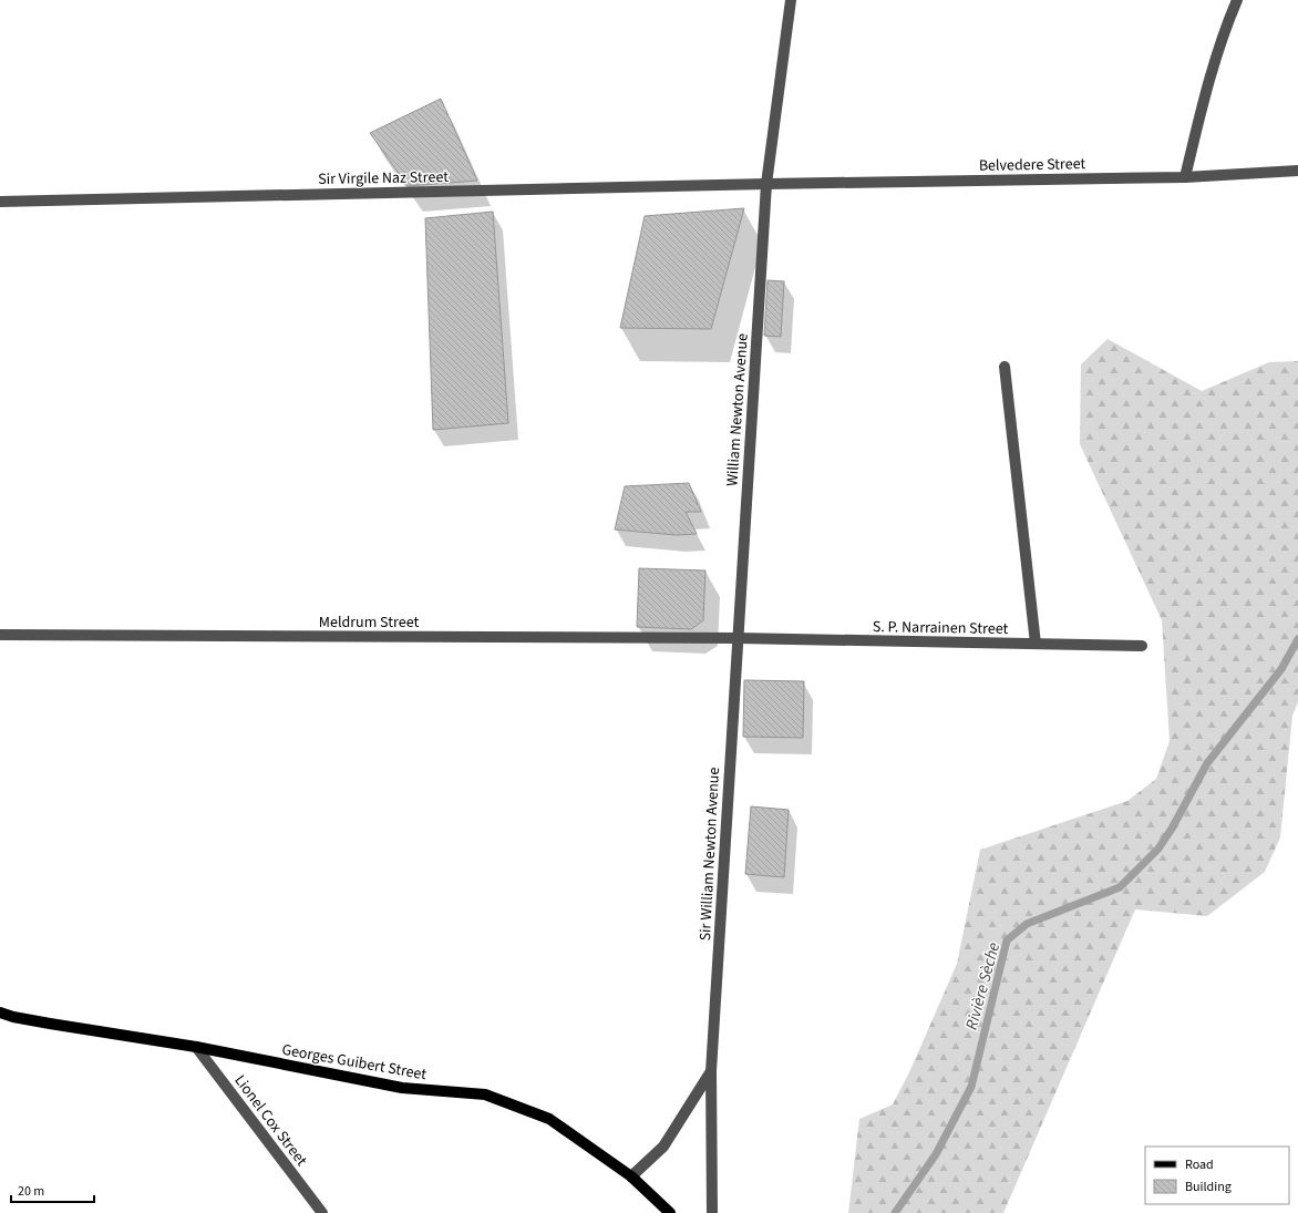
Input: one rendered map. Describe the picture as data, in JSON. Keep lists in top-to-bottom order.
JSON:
{
  "streets": {
    "main road": ["Georges Guibert Street"],
    "street": [
      "Belvedere Street",
      "Sir Virgile Naz Street",
      "William Newton Avenue",
      "Meldrum Street",
      "S. P. Narrainen Street",
      "Sir William Newton Avenue",
      "Lionel Cox Street"
    ]
  },
  "crossings": [
    ["Belvedere Street", "Sir Virgile Naz Street"],
    ["Belvedere Street", "William Newton Avenue"],
    ["Sir Virgile Naz Street", "William Newton Avenue"],
    ["William Newton Avenue", "Meldrum Street"],
    ["William Newton Avenue", "S. P. Narrainen Street"],
    ["William Newton Avenue", "Sir William Newton Avenue"],
    ["Meldrum Street", "S. P. Narrainen Street"],
    ["Meldrum Street", "Sir William Newton Avenue"],
    ["S. P. Narrainen Street", "Sir William Newton Avenue"],
    ["Georges Guibert Street", "Lionel Cox Street"]
  ],
  "water": ["Rivière Sèche"],
  "legend": ["Road", "Building"],
  "scale_bar": "20 m"
}
